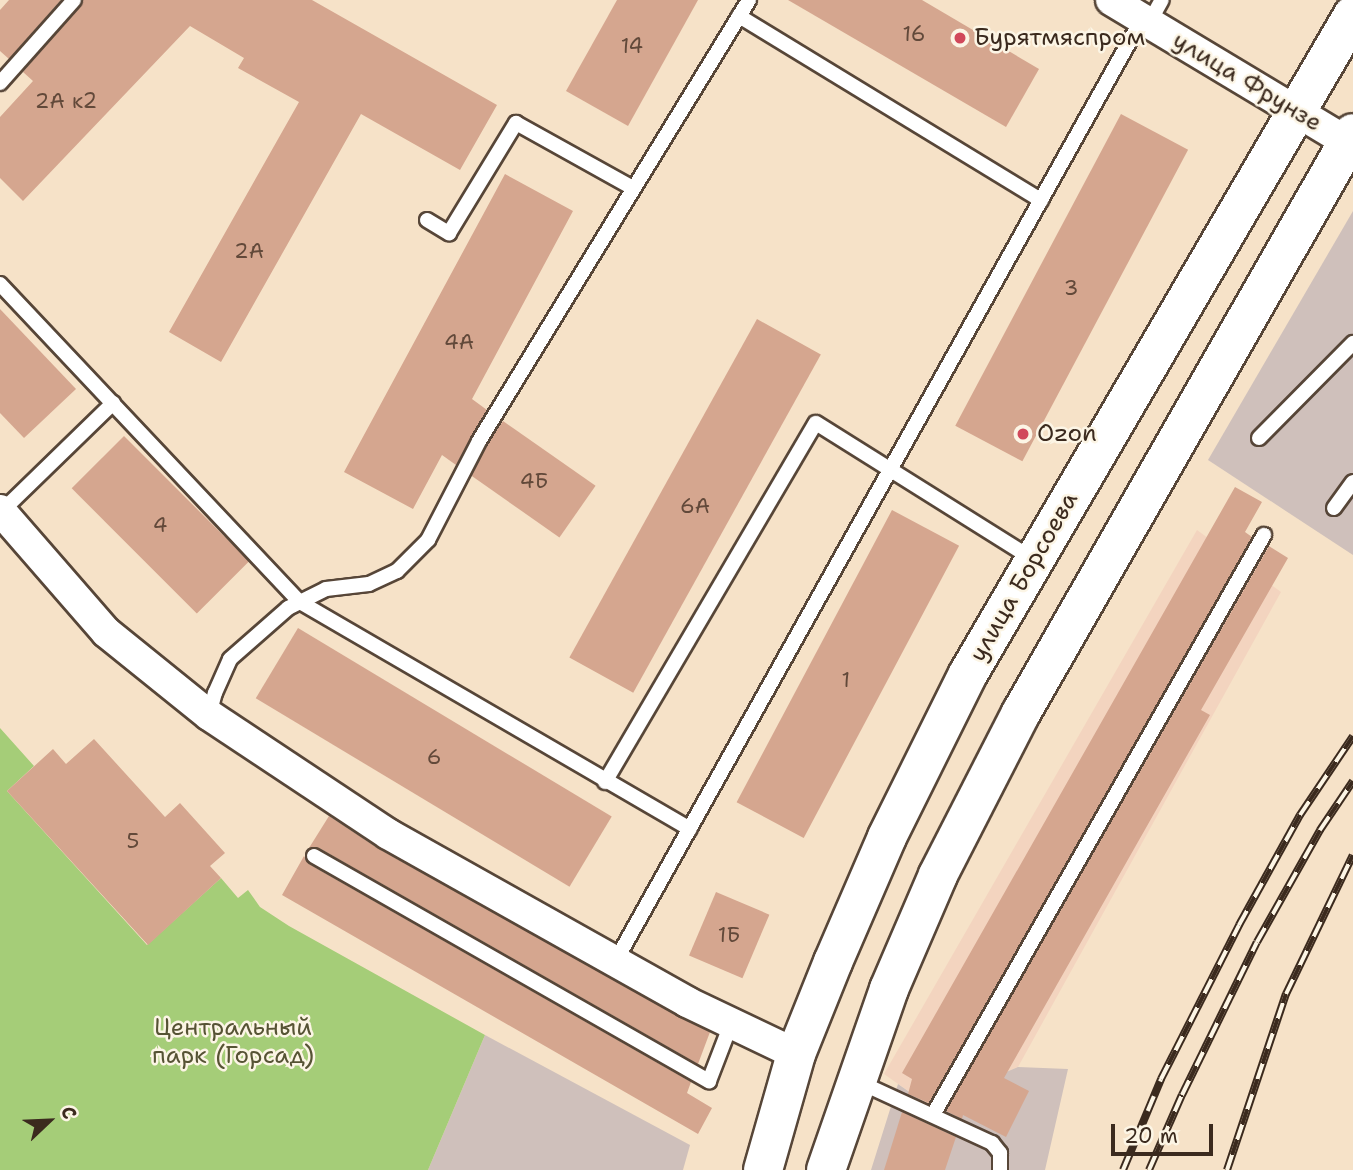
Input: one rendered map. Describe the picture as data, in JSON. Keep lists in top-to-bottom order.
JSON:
{
  "streets": {
    "main road": ["улица Борсоева"],
    "street": ["улица Фрунзе"]
  },
  "crossings": [
    ["улица Фрунзе", "улица Борсоева"]
  ],
  "parks": ["Центральный парк (Горсад)"],
  "places": ["Бурятмяспром", "Ozon"],
  "house_numbers": [
    "16",
    "14",
    "2А к2",
    "2А",
    "3",
    "4А",
    "4Б",
    "6А",
    "4",
    "1",
    "6",
    "5",
    "1Б"
  ],
  "scale_bar": "20 m",
  "north": "top right"
}
